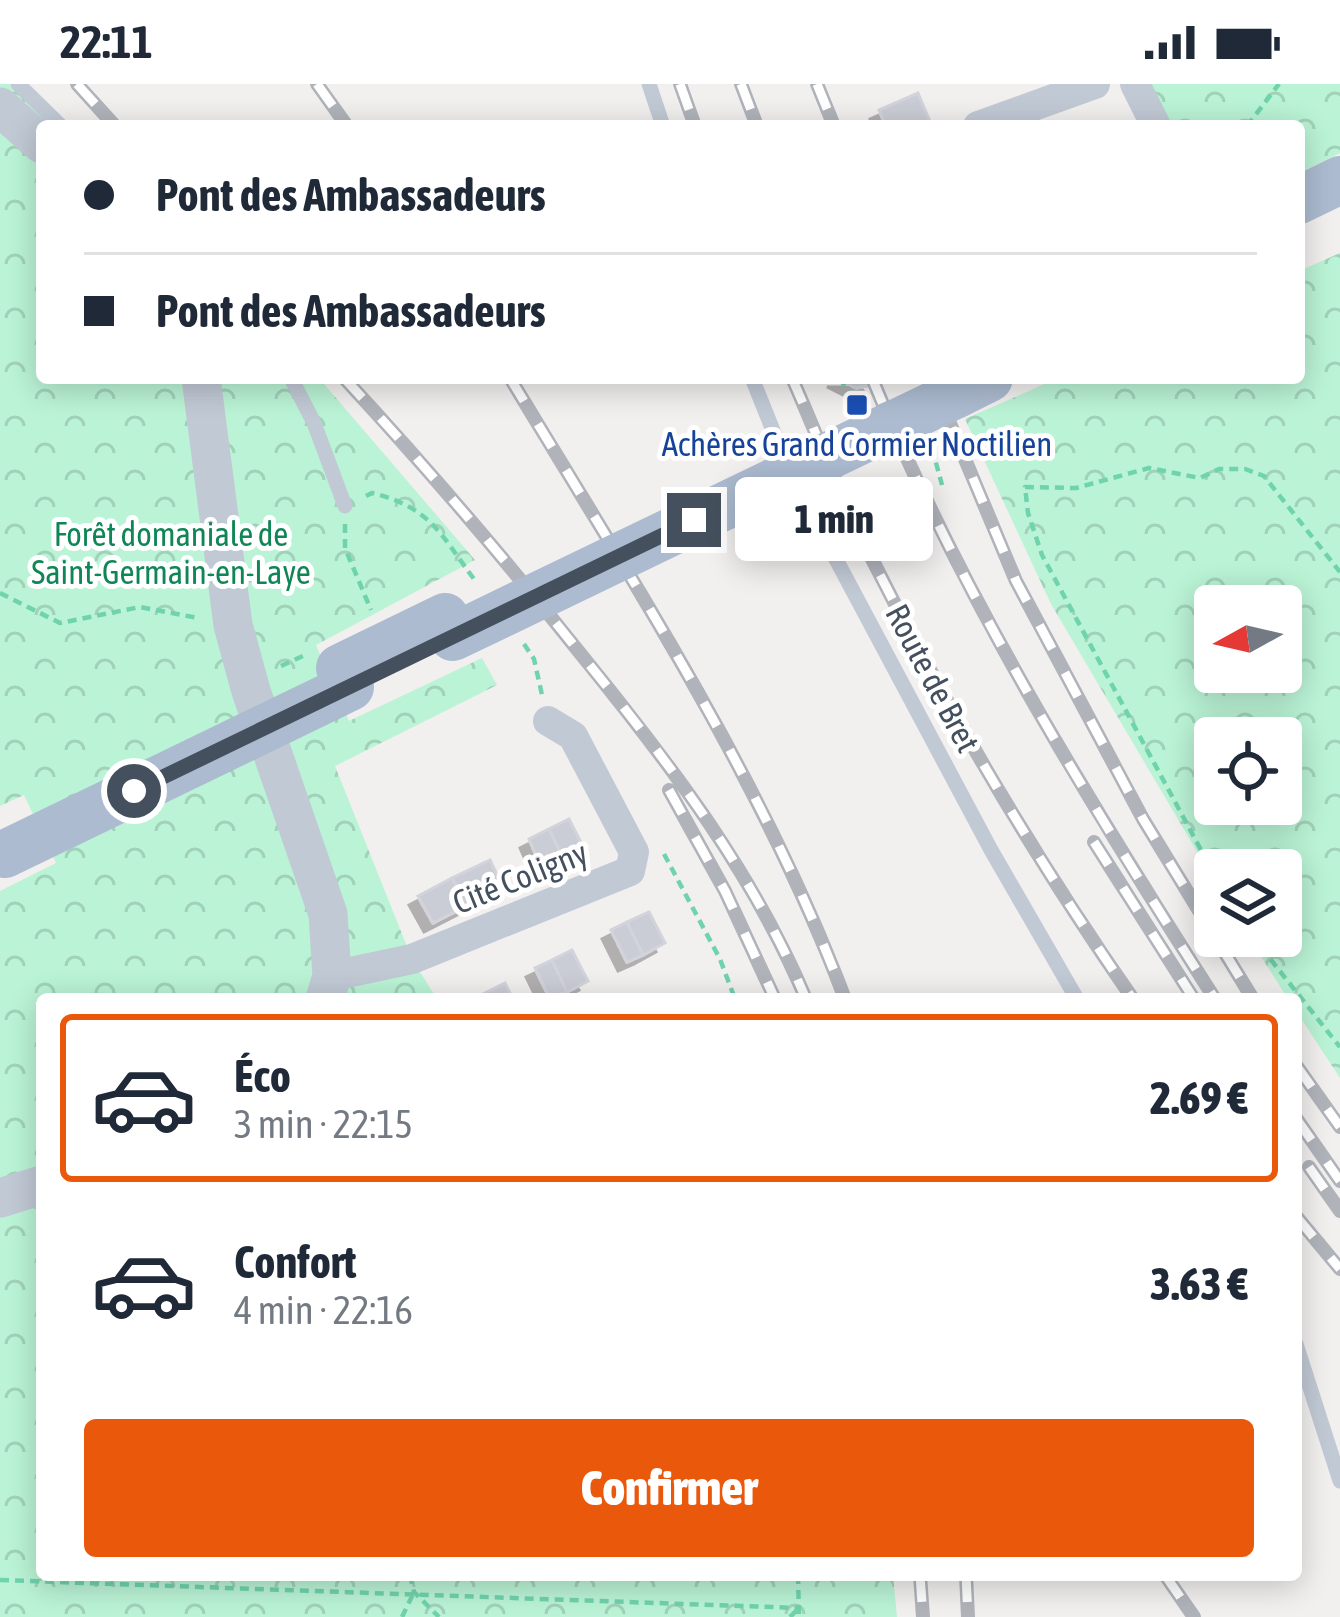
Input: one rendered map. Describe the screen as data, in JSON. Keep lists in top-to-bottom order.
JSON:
{
  "streets": {
    "street": ["Cité Coligny"],
    "lane": ["Route de Bret"]
  },
  "parks": ["Forêt domaniale de Saint-Germain-en-Laye"],
  "places": {
    "transit": ["Achères Grand Cormier Noctilien"]
  },
  "north": "left",
  "page": {
    "status": "22:11",
    "banner": ["Pont des Ambassadeurs", "Pont des Ambassadeurs"],
    "bubble": "1 min",
    "list": [
      {
        "name": "Éco",
        "note": "3 min · 22:15",
        "value": "2.69 €"
      },
      {
        "name": "Confort",
        "note": "4 min · 22:16",
        "value": "3.63 €"
      }
    ],
    "buttons": "Confirmer"
  }
}
